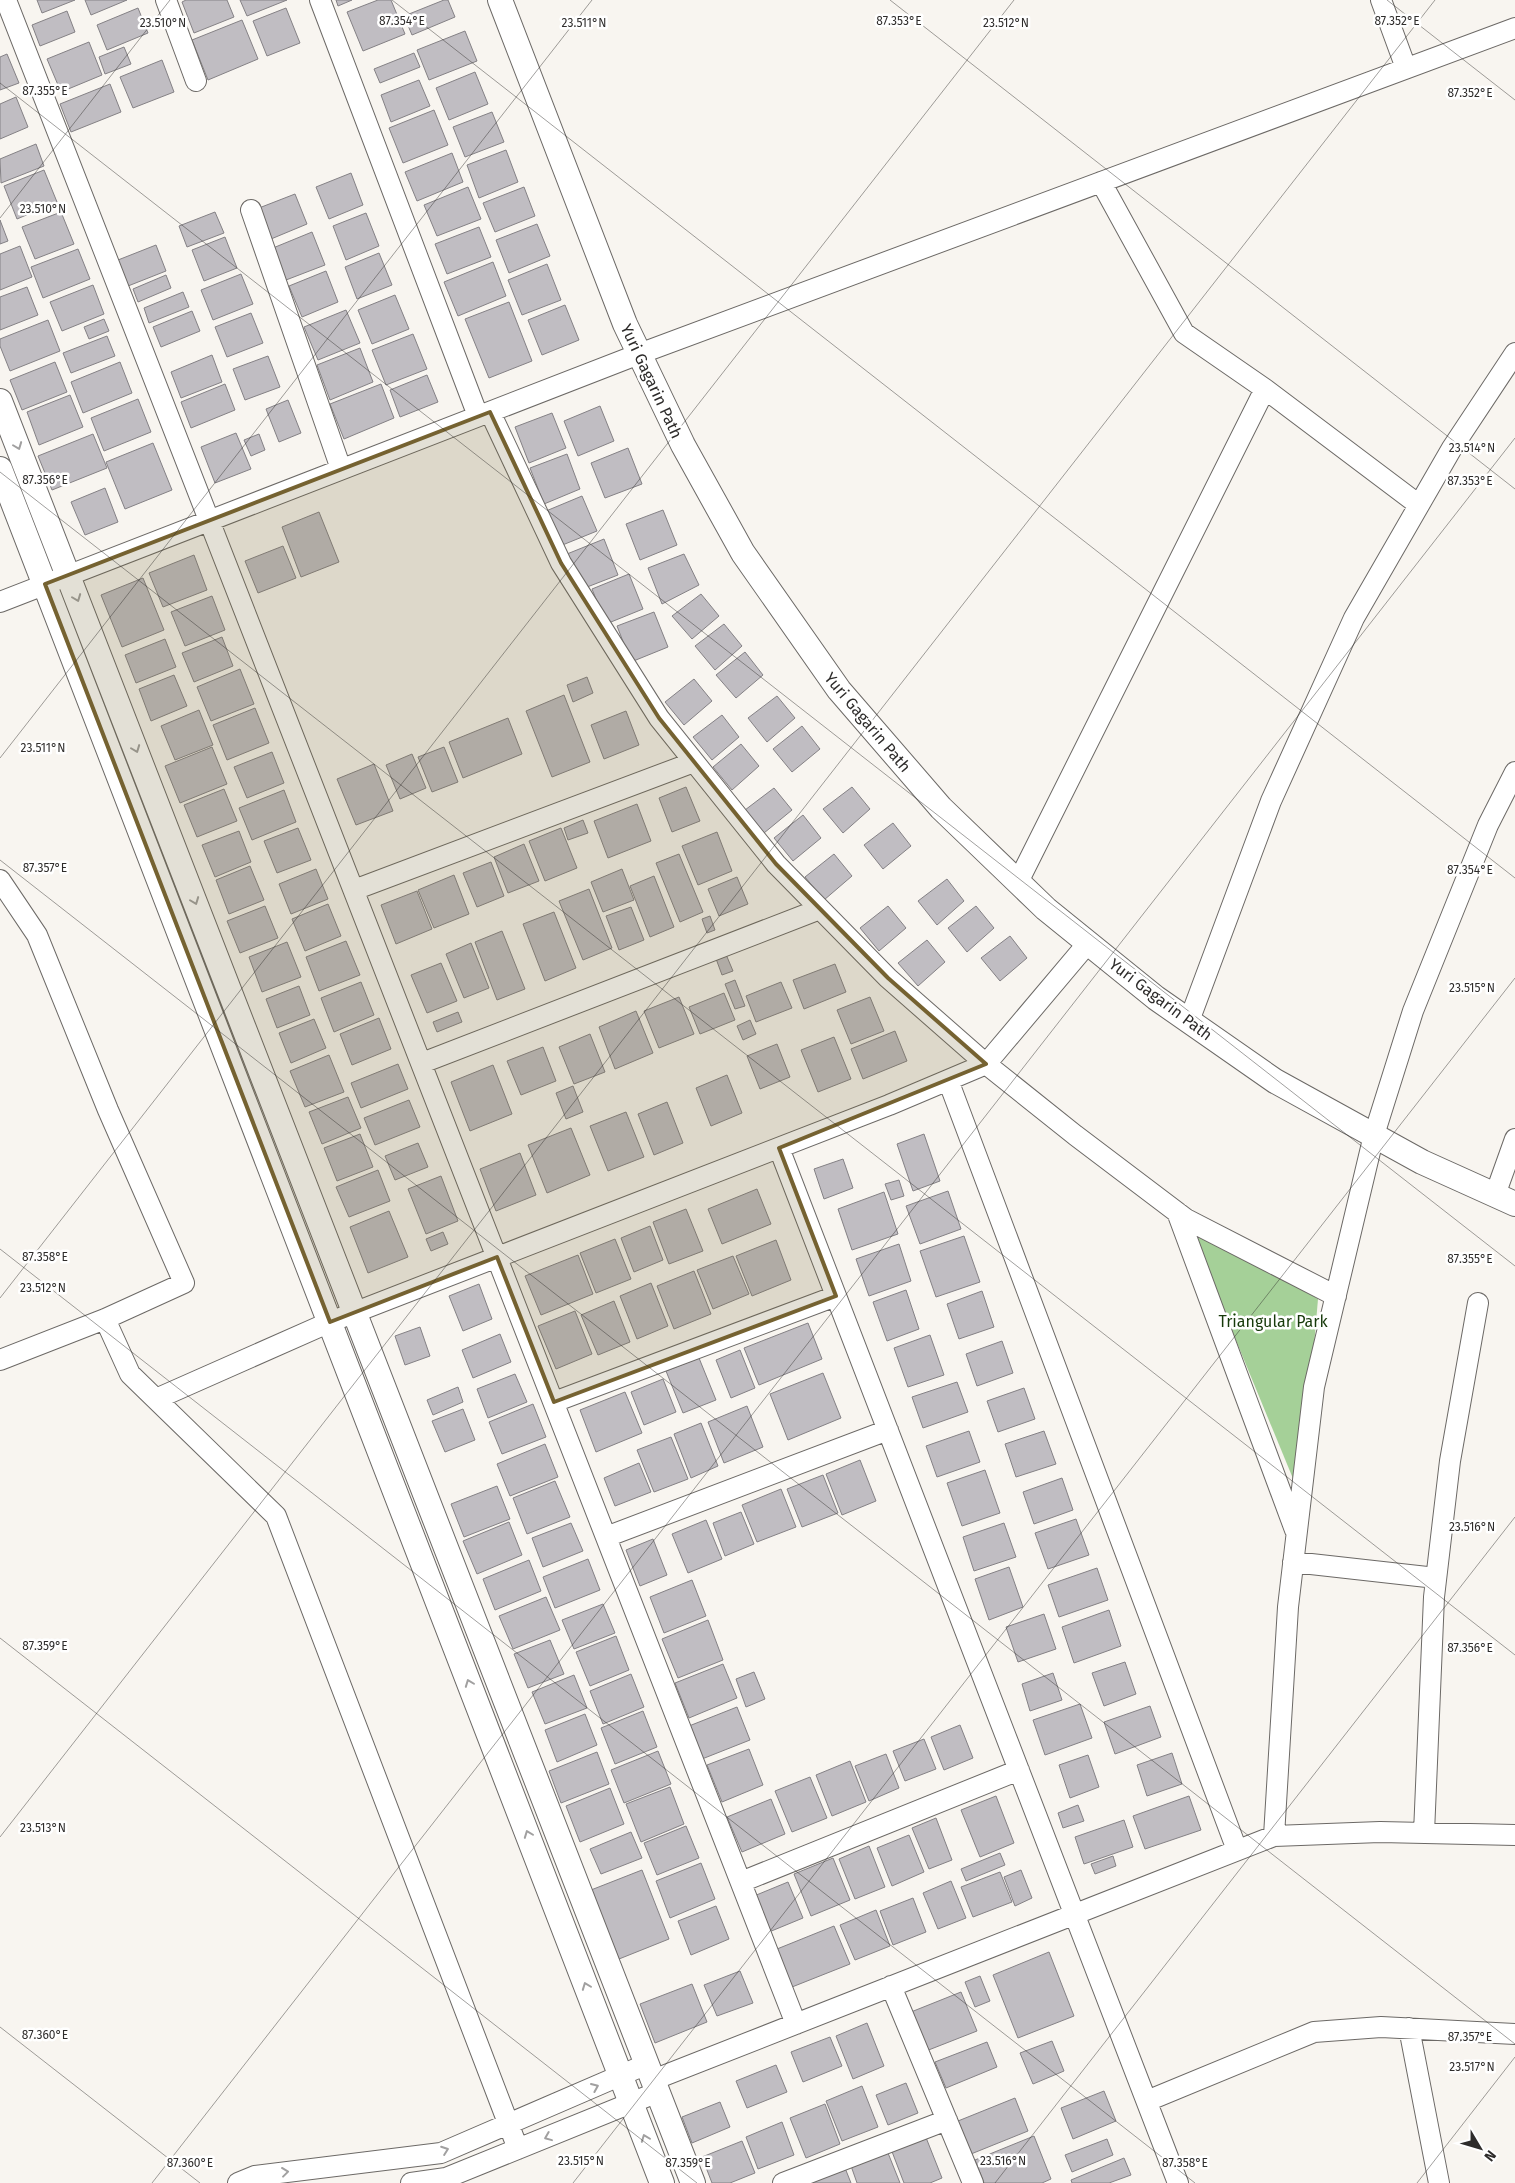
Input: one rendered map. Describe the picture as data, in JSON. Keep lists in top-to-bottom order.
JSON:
{
  "streets": {
    "street": ["Yuri Gagarin Path"]
  },
  "parks": ["Triangular Park"],
  "north": "bottom right",
  "coordinates": [
    "87.352°E",
    "87.354°E",
    "87.353°E",
    "23.511°N",
    "23.512°N",
    "23.510°N",
    "87.355°E",
    "23.514°N",
    "87.356°E",
    "87.357°E",
    "23.515°N",
    "87.358°E",
    "23.516°N",
    "87.359°E",
    "23.513°N",
    "87.360°E",
    "23.517°N"
  ]
}
